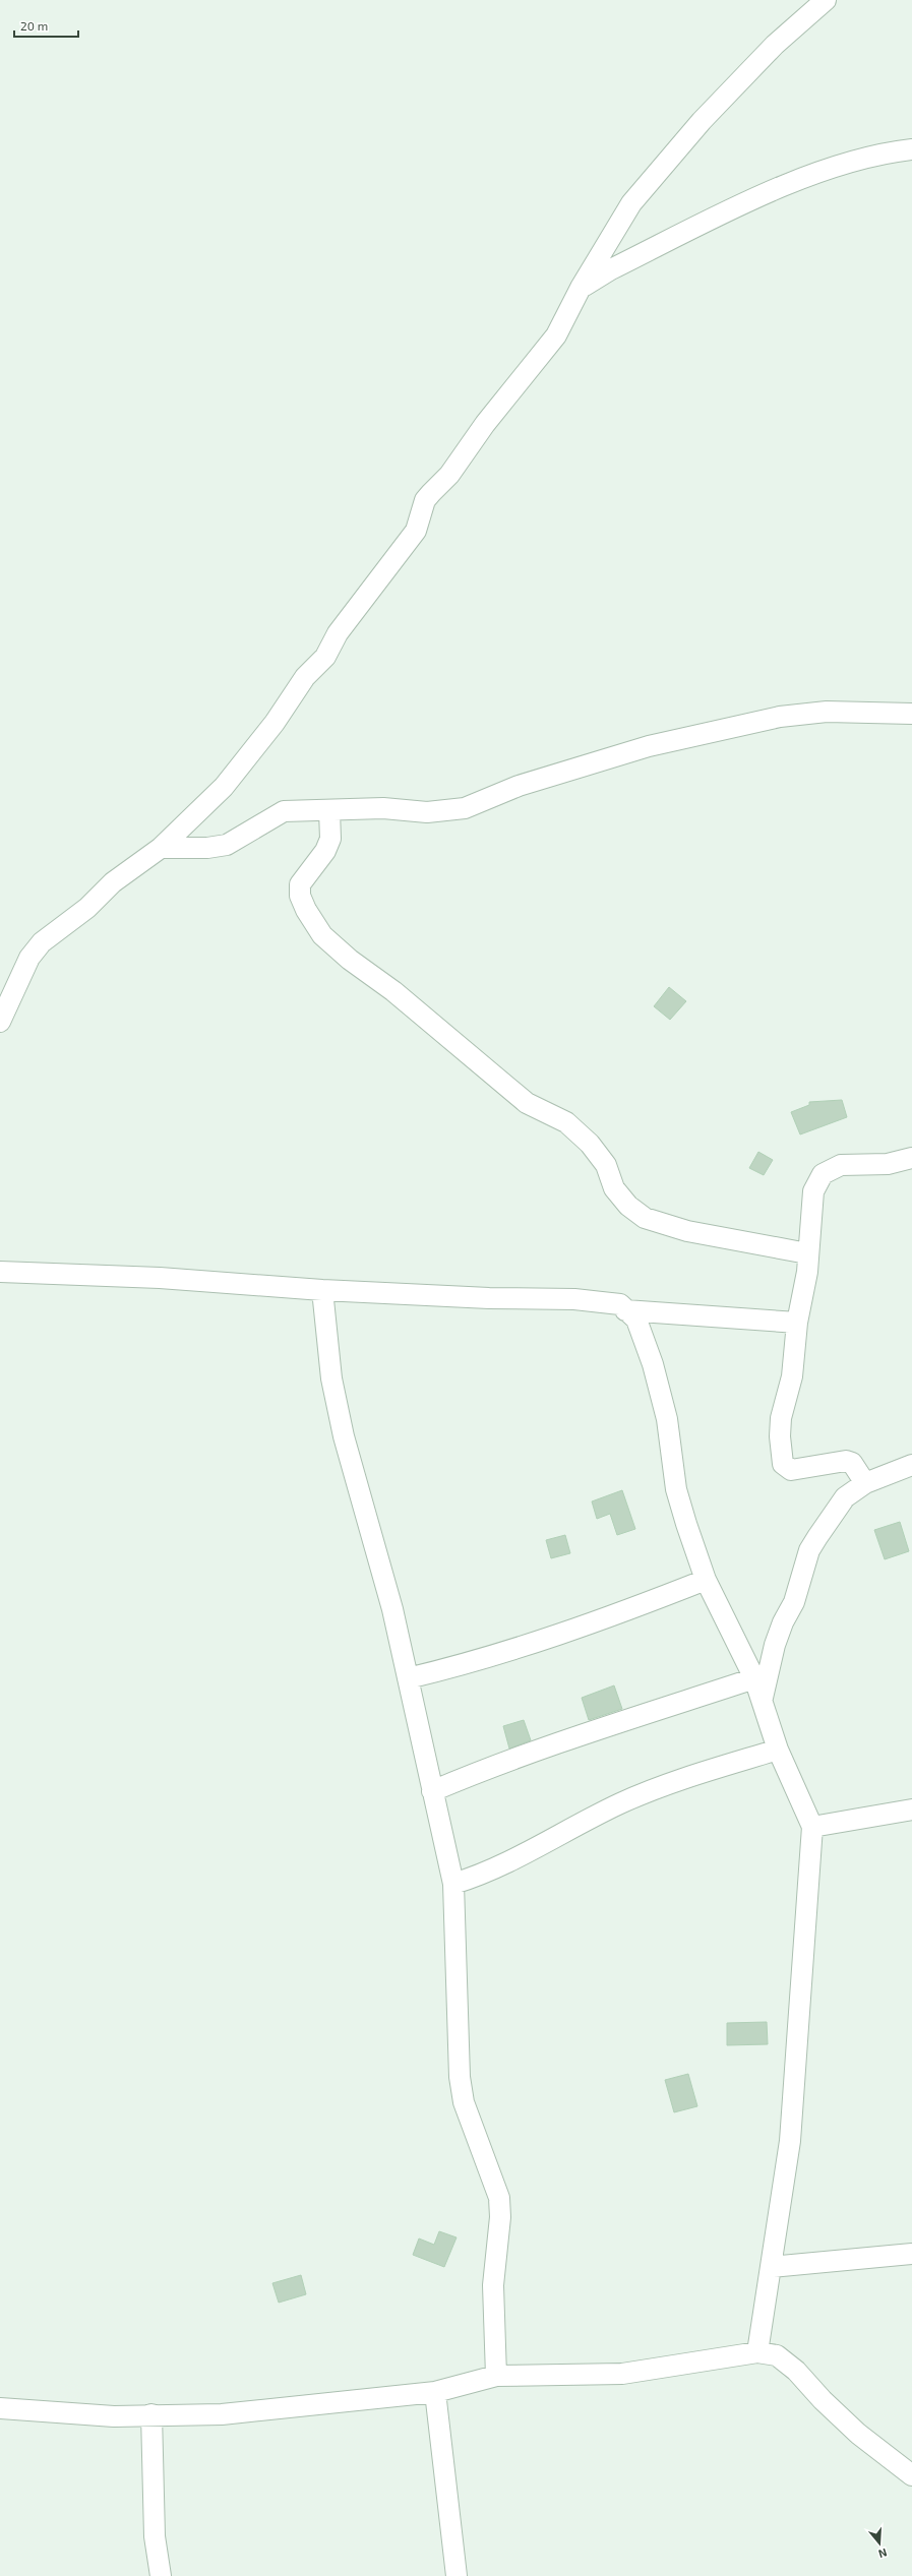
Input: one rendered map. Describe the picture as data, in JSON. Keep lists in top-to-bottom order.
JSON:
{
  "scale_bar": "20 m",
  "north": "bottom"
}
